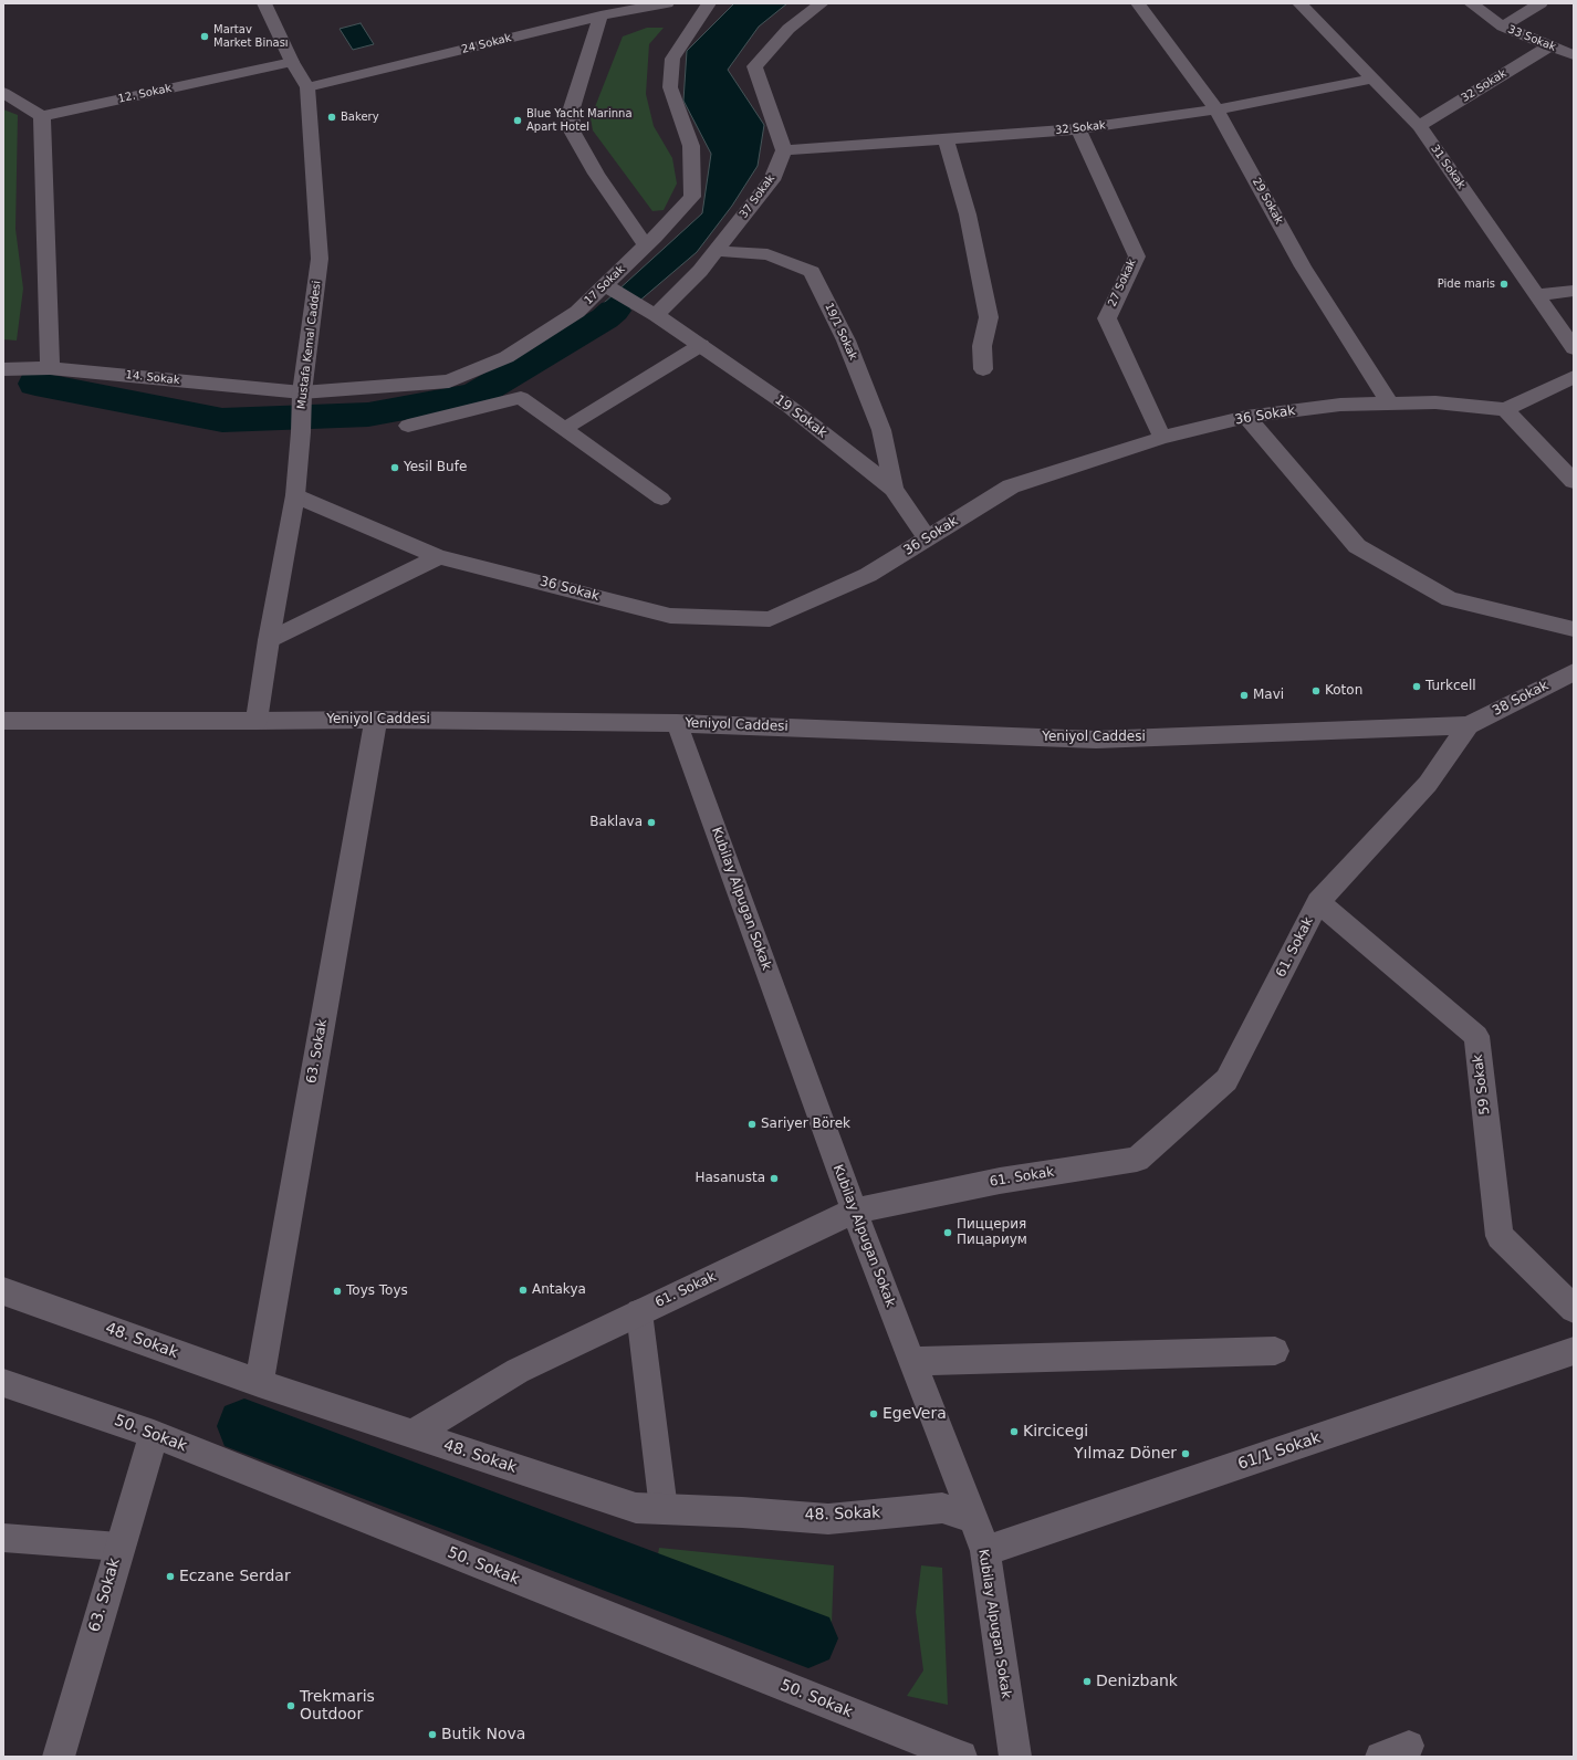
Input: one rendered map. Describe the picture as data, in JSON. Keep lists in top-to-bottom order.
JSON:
{
  "streets": {
    "street": [
      "33 Sokak",
      "24 Sokak",
      "32 Sokak",
      "12. Sokak",
      "31 Sokak",
      "37 Sokak",
      "29 Sokak",
      "27 Sokak",
      "17 Sokak",
      "19/1 Sokak",
      "Mustafa Kemal Caddesi",
      "14. Sokak",
      "36 Sokak",
      "19 Sokak",
      "38 Sokak",
      "Yeniyol Caddesi",
      "Kubilay Alpugan Sokak",
      "61. Sokak",
      "63. Sokak",
      "59 Sokak",
      "48. Sokak",
      "50. Sokak",
      "61/1 Sokak"
    ]
  },
  "crossings": [
    ["33 Sokak", "32 Sokak"],
    ["24 Sokak", "Mustafa Kemal Caddesi"],
    ["32 Sokak", "31 Sokak"],
    ["32 Sokak", "37 Sokak"],
    ["32 Sokak", "29 Sokak"],
    ["32 Sokak", "27 Sokak"],
    ["12. Sokak", "Mustafa Kemal Caddesi"],
    ["37 Sokak", "19/1 Sokak"],
    ["37 Sokak", "19 Sokak"],
    ["29 Sokak", "36 Sokak"],
    ["27 Sokak", "36 Sokak"],
    ["17 Sokak", "Mustafa Kemal Caddesi"],
    ["17 Sokak", "14. Sokak"],
    ["17 Sokak", "19 Sokak"],
    ["19/1 Sokak", "19 Sokak"],
    ["Mustafa Kemal Caddesi", "14. Sokak"],
    ["Mustafa Kemal Caddesi", "36 Sokak"],
    ["Mustafa Kemal Caddesi", "Yeniyol Caddesi"],
    ["36 Sokak", "19 Sokak"],
    ["38 Sokak", "Yeniyol Caddesi"],
    ["38 Sokak", "61. Sokak"],
    ["Yeniyol Caddesi", "Kubilay Alpugan Sokak"],
    ["Yeniyol Caddesi", "61. Sokak"],
    ["Yeniyol Caddesi", "63. Sokak"],
    ["Kubilay Alpugan Sokak", "61. Sokak"],
    ["Kubilay Alpugan Sokak", "48. Sokak"],
    ["Kubilay Alpugan Sokak", "61/1 Sokak"],
    ["61. Sokak", "59 Sokak"],
    ["61. Sokak", "48. Sokak"],
    ["63. Sokak", "48. Sokak"],
    ["63. Sokak", "50. Sokak"]
  ],
  "places": [
    "Martav Market Binası",
    "Bakery",
    "Blue Yacht Marinna Apart Hotel",
    "Pide maris",
    "Yesil Bufe",
    "Turkcell",
    "Koton",
    "Mavi",
    "Baklava",
    "Sariyer Börek",
    "Hasanusta",
    "Пиццерия Пицариум",
    "Antakya",
    "Toys Toys",
    "EgeVera",
    "Kircicegi",
    "Yılmaz Döner",
    "Eczane Serdar",
    "Denizbank",
    "Trekmaris Outdoor",
    "Butik Nova"
  ]
}
